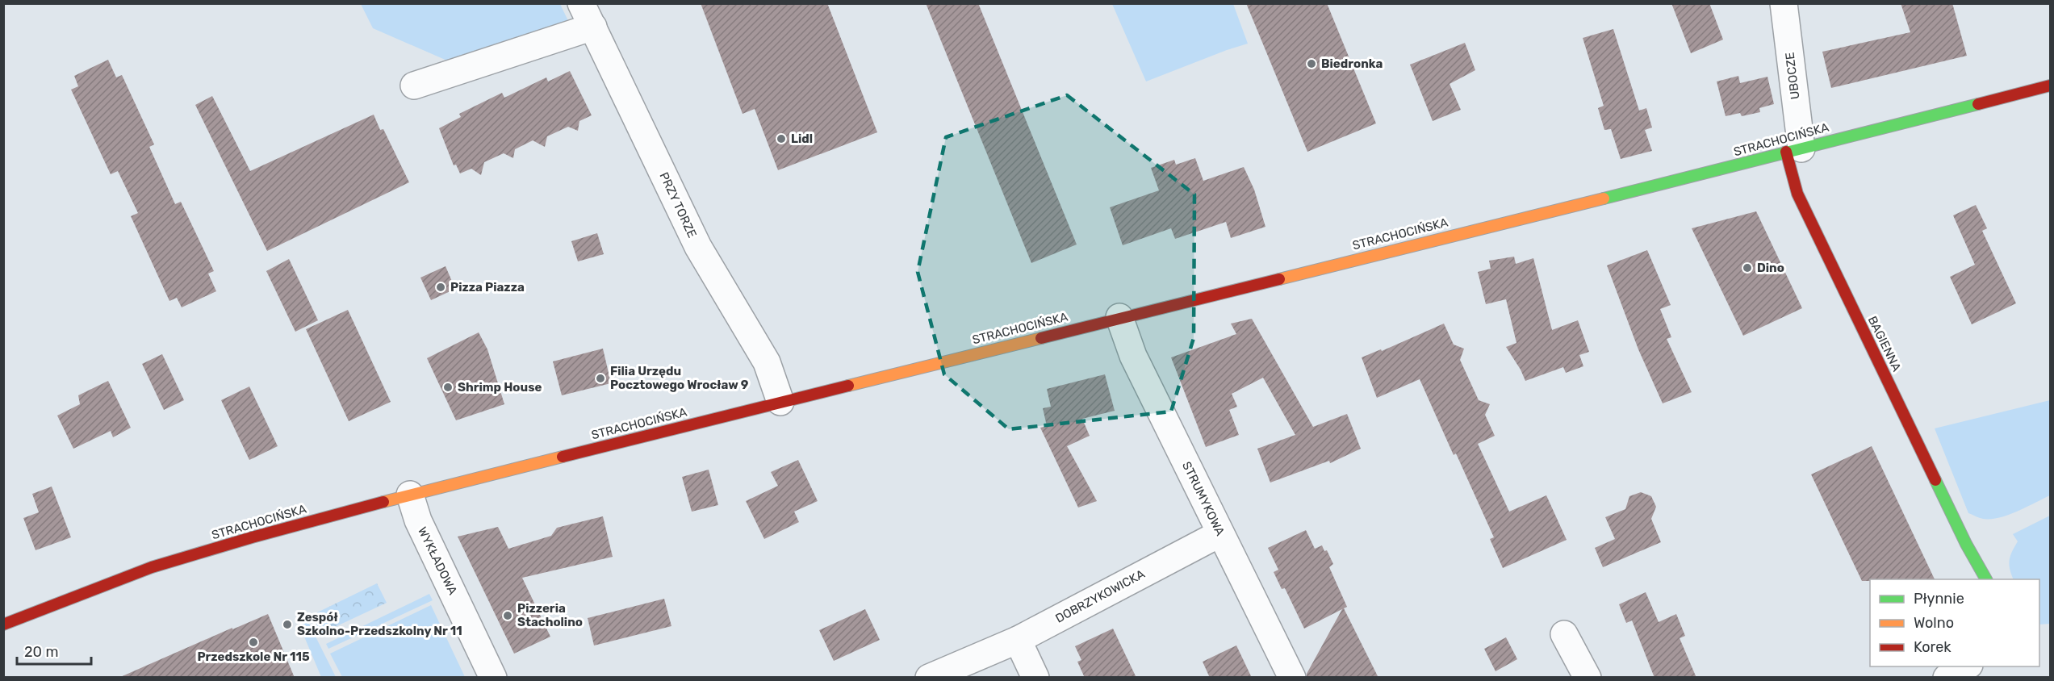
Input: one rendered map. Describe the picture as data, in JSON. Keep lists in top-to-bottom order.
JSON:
{
  "streets": {
    "main road": ["STRACHOCIŃSKA", "BAGIENNA"],
    "street": [
      "UBOCZE",
      "PRZY TORZE",
      "STRUMYKOWA",
      "WYKŁADOWA",
      "DOBRZYKOWICKA"
    ]
  },
  "crossings": [
    ["UBOCZE", "STRACHOCIŃSKA"],
    ["UBOCZE", "BAGIENNA"],
    ["STRACHOCIŃSKA", "PRZY TORZE"],
    ["STRACHOCIŃSKA", "BAGIENNA"],
    ["STRACHOCIŃSKA", "STRUMYKOWA"],
    ["STRACHOCIŃSKA", "WYKŁADOWA"],
    ["STRUMYKOWA", "DOBRZYKOWICKA"]
  ],
  "places": [
    "Biedronka",
    "Lidl",
    "Dino",
    "Pizza Piazza",
    "Filia Urzędu Pocztowego Wrocław 9",
    "Shrimp House",
    "Pizzeria Stacholino",
    "Zespół Szkolno-Przedszkolny Nr 11",
    "Przedszkole Nr 115"
  ],
  "legend": ["Płynnie", "Wolno", "Korek"],
  "scale_bar": "20 m"
}
